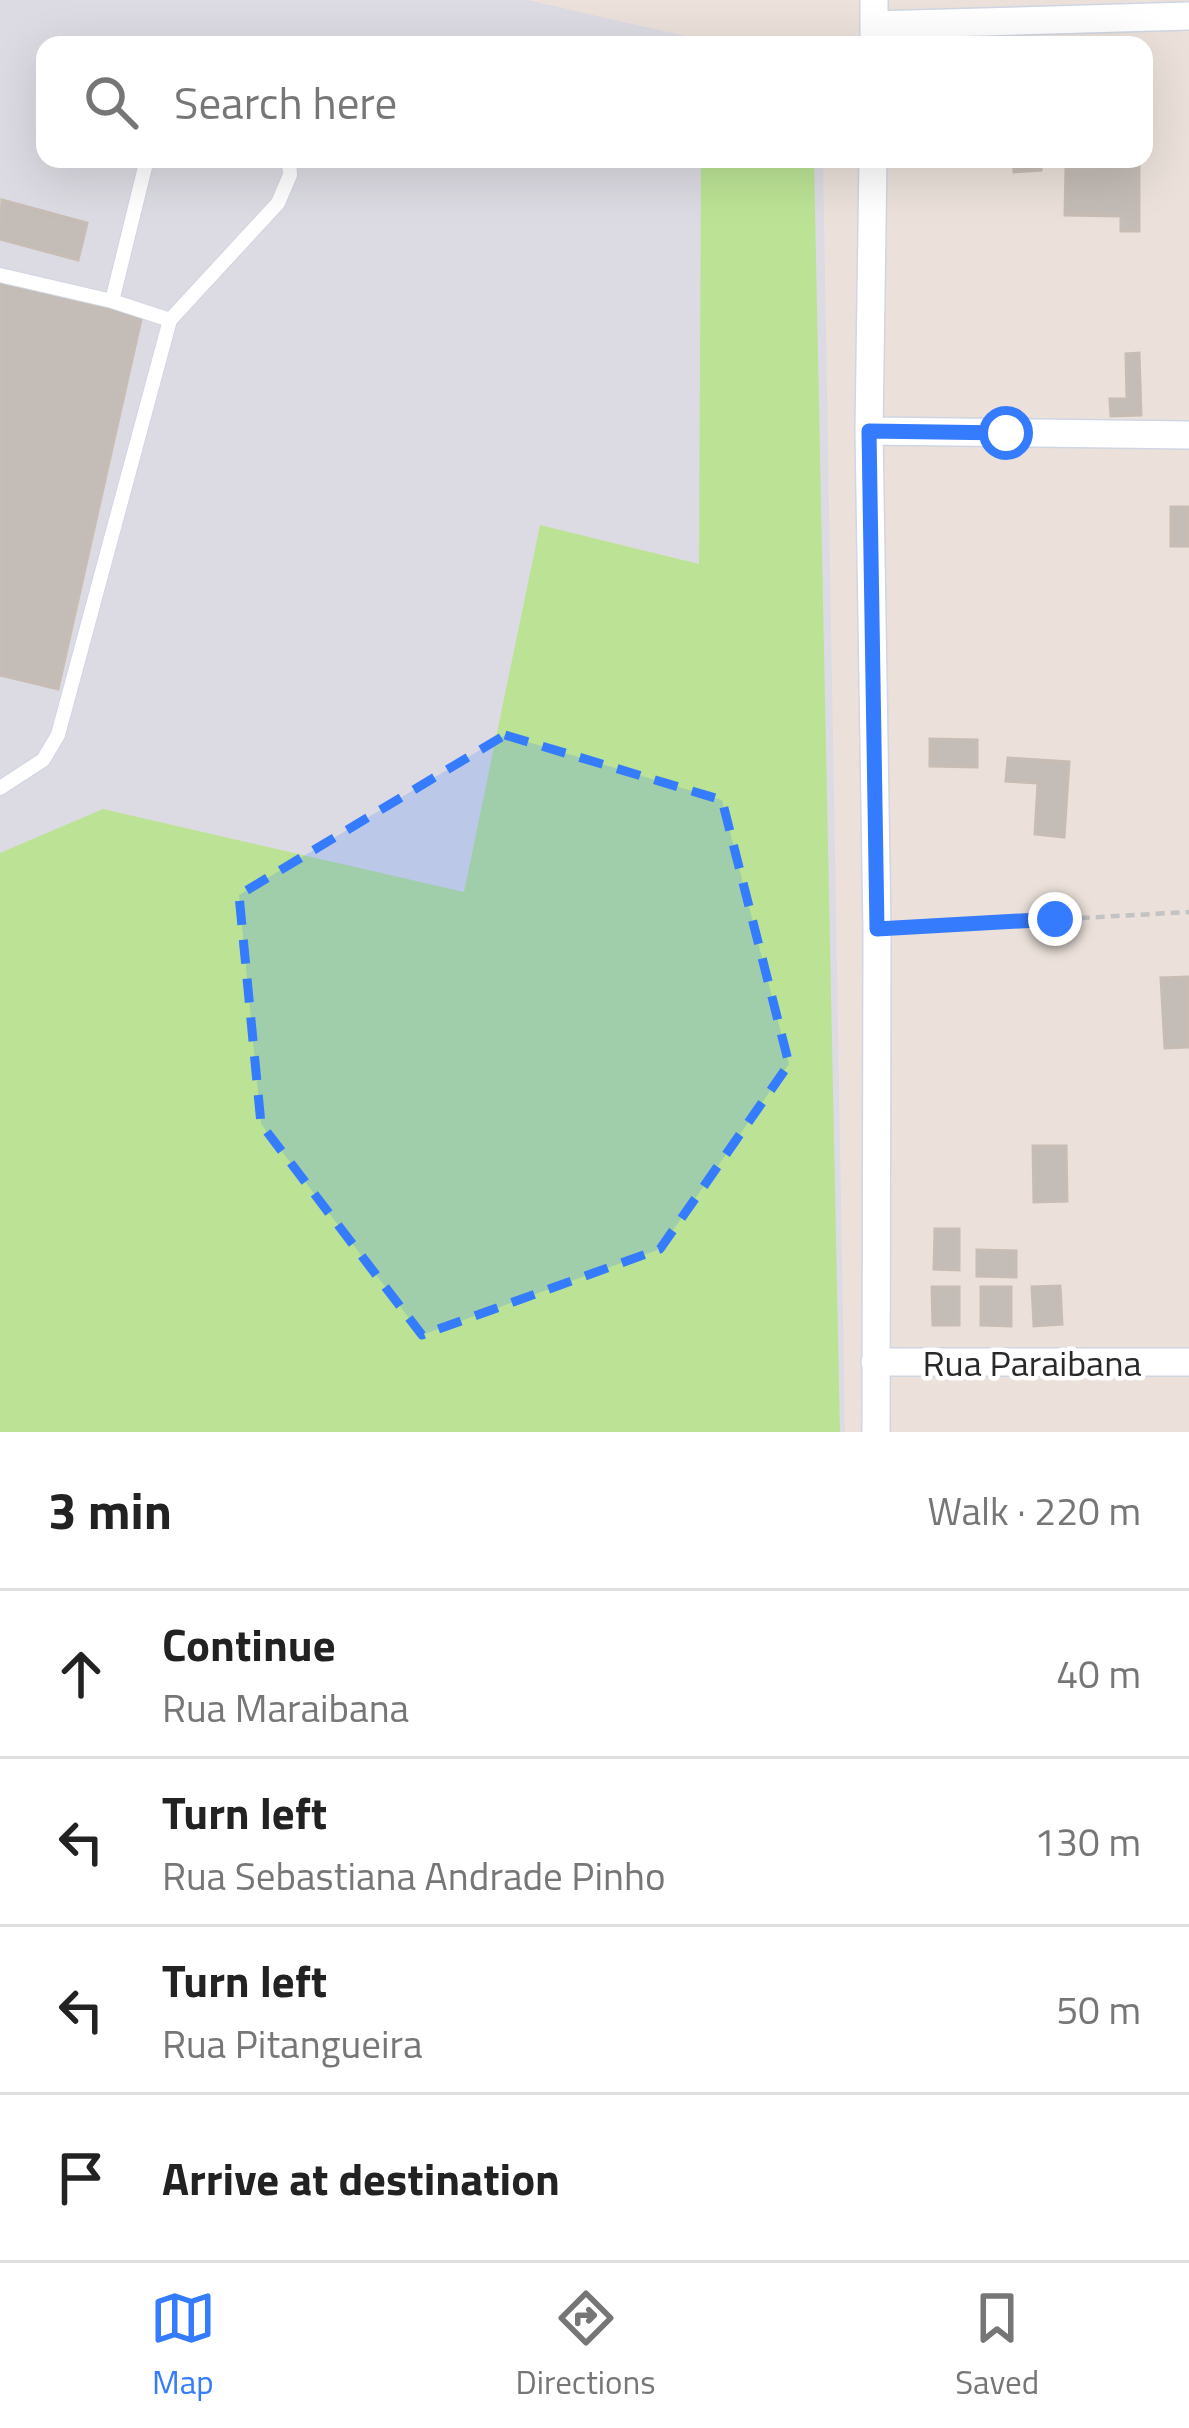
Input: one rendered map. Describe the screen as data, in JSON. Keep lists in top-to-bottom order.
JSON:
{
  "streets": {
    "street": ["Rua Paraibana"]
  },
  "page": {
    "search": "Search here",
    "heading": ["3 min", "Walk · 220 m"],
    "list": [
      ["Continue", "Rua Maraibana", "40 m"],
      ["Turn left", "Rua Sebastiana Andrade Pinho", "130 m"],
      ["Turn left", "Rua Pitangueira", "50 m"],
      "Arrive at destination"
    ],
    "nav": ["Map", "Directions", "Saved"]
  }
}
